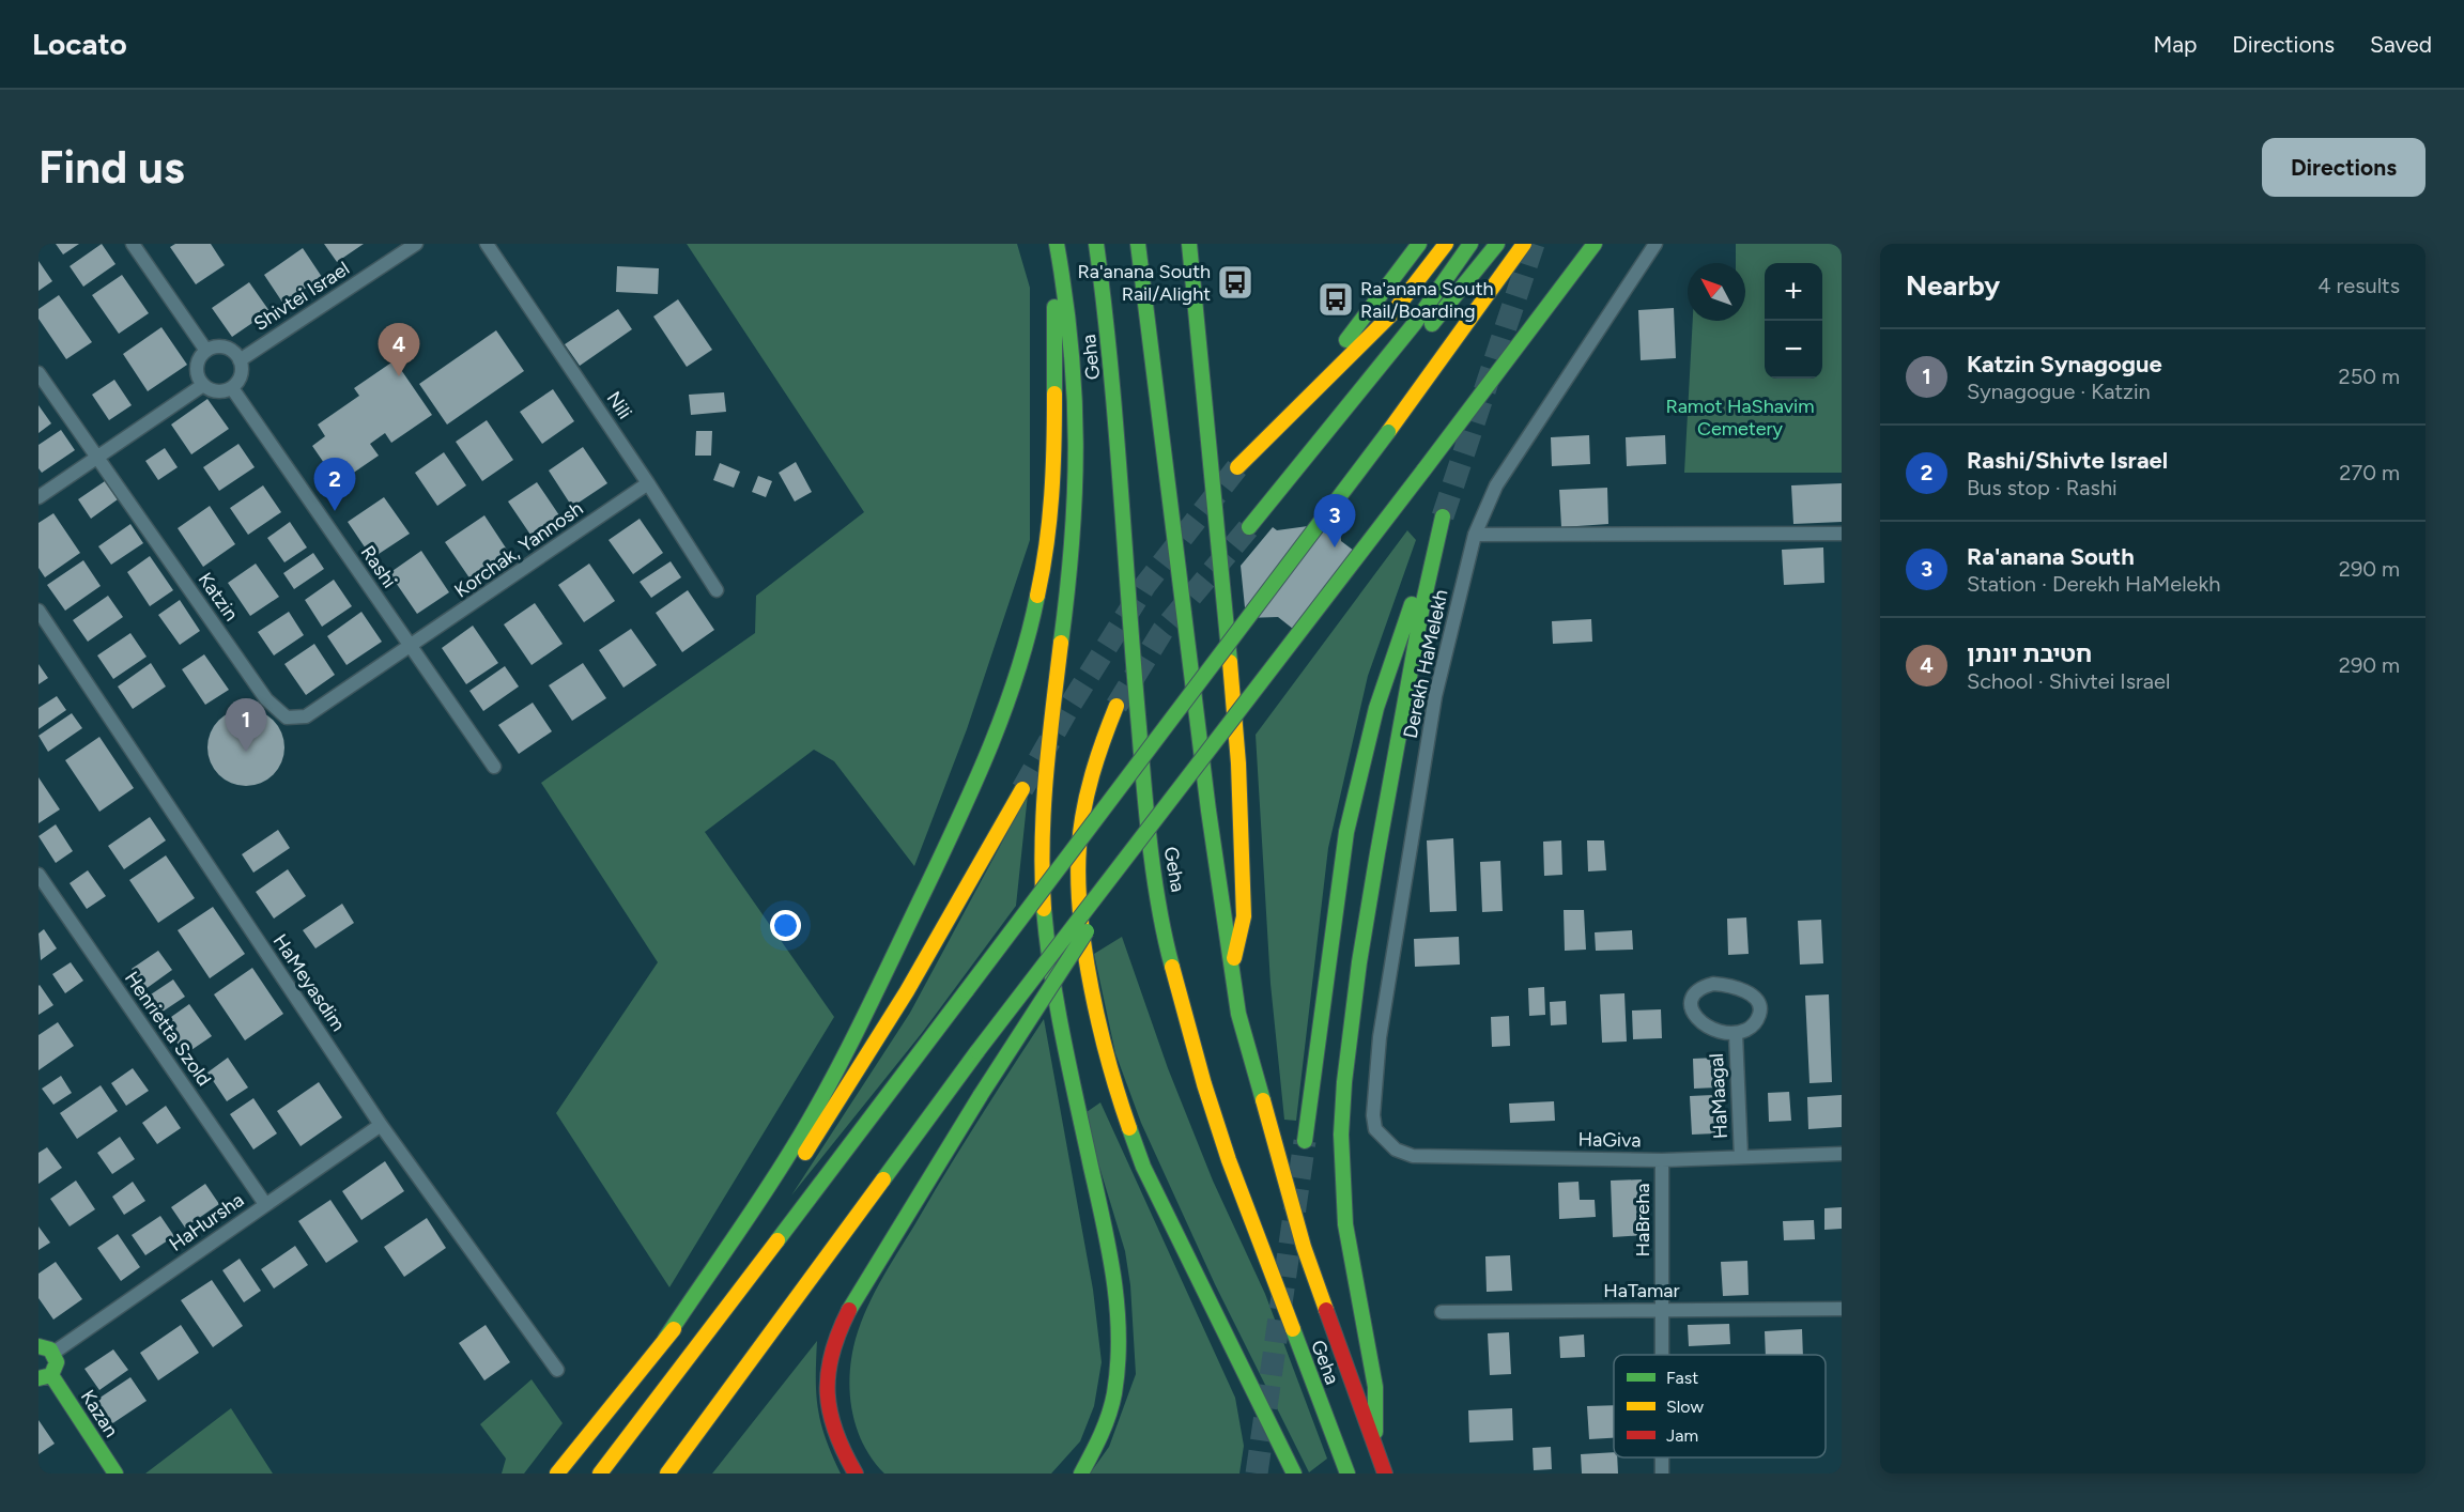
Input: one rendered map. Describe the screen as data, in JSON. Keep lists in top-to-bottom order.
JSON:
{
  "streets": {
    "main road": ["Geha", "Kazan"],
    "street": [
      "Shivtei Israel",
      "Nili",
      "Korchak, Yannosh",
      "Rashi",
      "Katzin",
      "Derekh HaMelekh",
      "HaMeyasdim",
      "Henrietta Szold",
      "HaMaagal",
      "HaGiva",
      "HaBreha",
      "HaHursha",
      "HaTamar"
    ]
  },
  "crossings": [
    ["Shivtei Israel", "Rashi"],
    ["Nili", "Korchak, Yannosh"],
    ["Korchak, Yannosh", "Rashi"],
    ["Korchak, Yannosh", "Katzin"],
    ["Rashi", "Katzin"],
    ["Derekh HaMelekh", "HaGiva"],
    ["HaMeyasdim", "HaHursha"],
    ["Henrietta Szold", "HaHursha"],
    ["HaMaagal", "HaGiva"],
    ["HaGiva", "HaBreha"],
    ["HaBreha", "HaTamar"]
  ],
  "parks": ["Ramot HaShavim Cemetery"],
  "places": {
    "bus stop": ["Ra'anana South Rail/Alight", "Ra'anana South Rail/Boarding"]
  },
  "legend": ["Fast", "Slow", "Jam"],
  "north": "top left",
  "page": {
    "header": "Locato",
    "nav": ["Map", "Directions", "Saved"],
    "buttons": "Directions",
    "title": "Find us",
    "heading": ["Nearby", "4 results"],
    "map_buttons": ["+", "−"],
    "pins": [
      "4",
      "2",
      "3",
      "1"
    ],
    "list": [
      {
        "mark": "1",
        "name": "Katzin Synagogue",
        "note": "Synagogue · Katzin",
        "value": "250 m"
      },
      {
        "mark": "2",
        "name": "Rashi/Shivte Israel",
        "note": "Bus stop · Rashi",
        "value": "270 m"
      },
      {
        "mark": "3",
        "name": "Ra'anana South",
        "note": "Station · Derekh HaMelekh",
        "value": "290 m"
      },
      {
        "mark": "4",
        "name": "חטיבת יונתן",
        "note": "School · Shivtei Israel",
        "value": "290 m"
      }
    ]
  }
}
